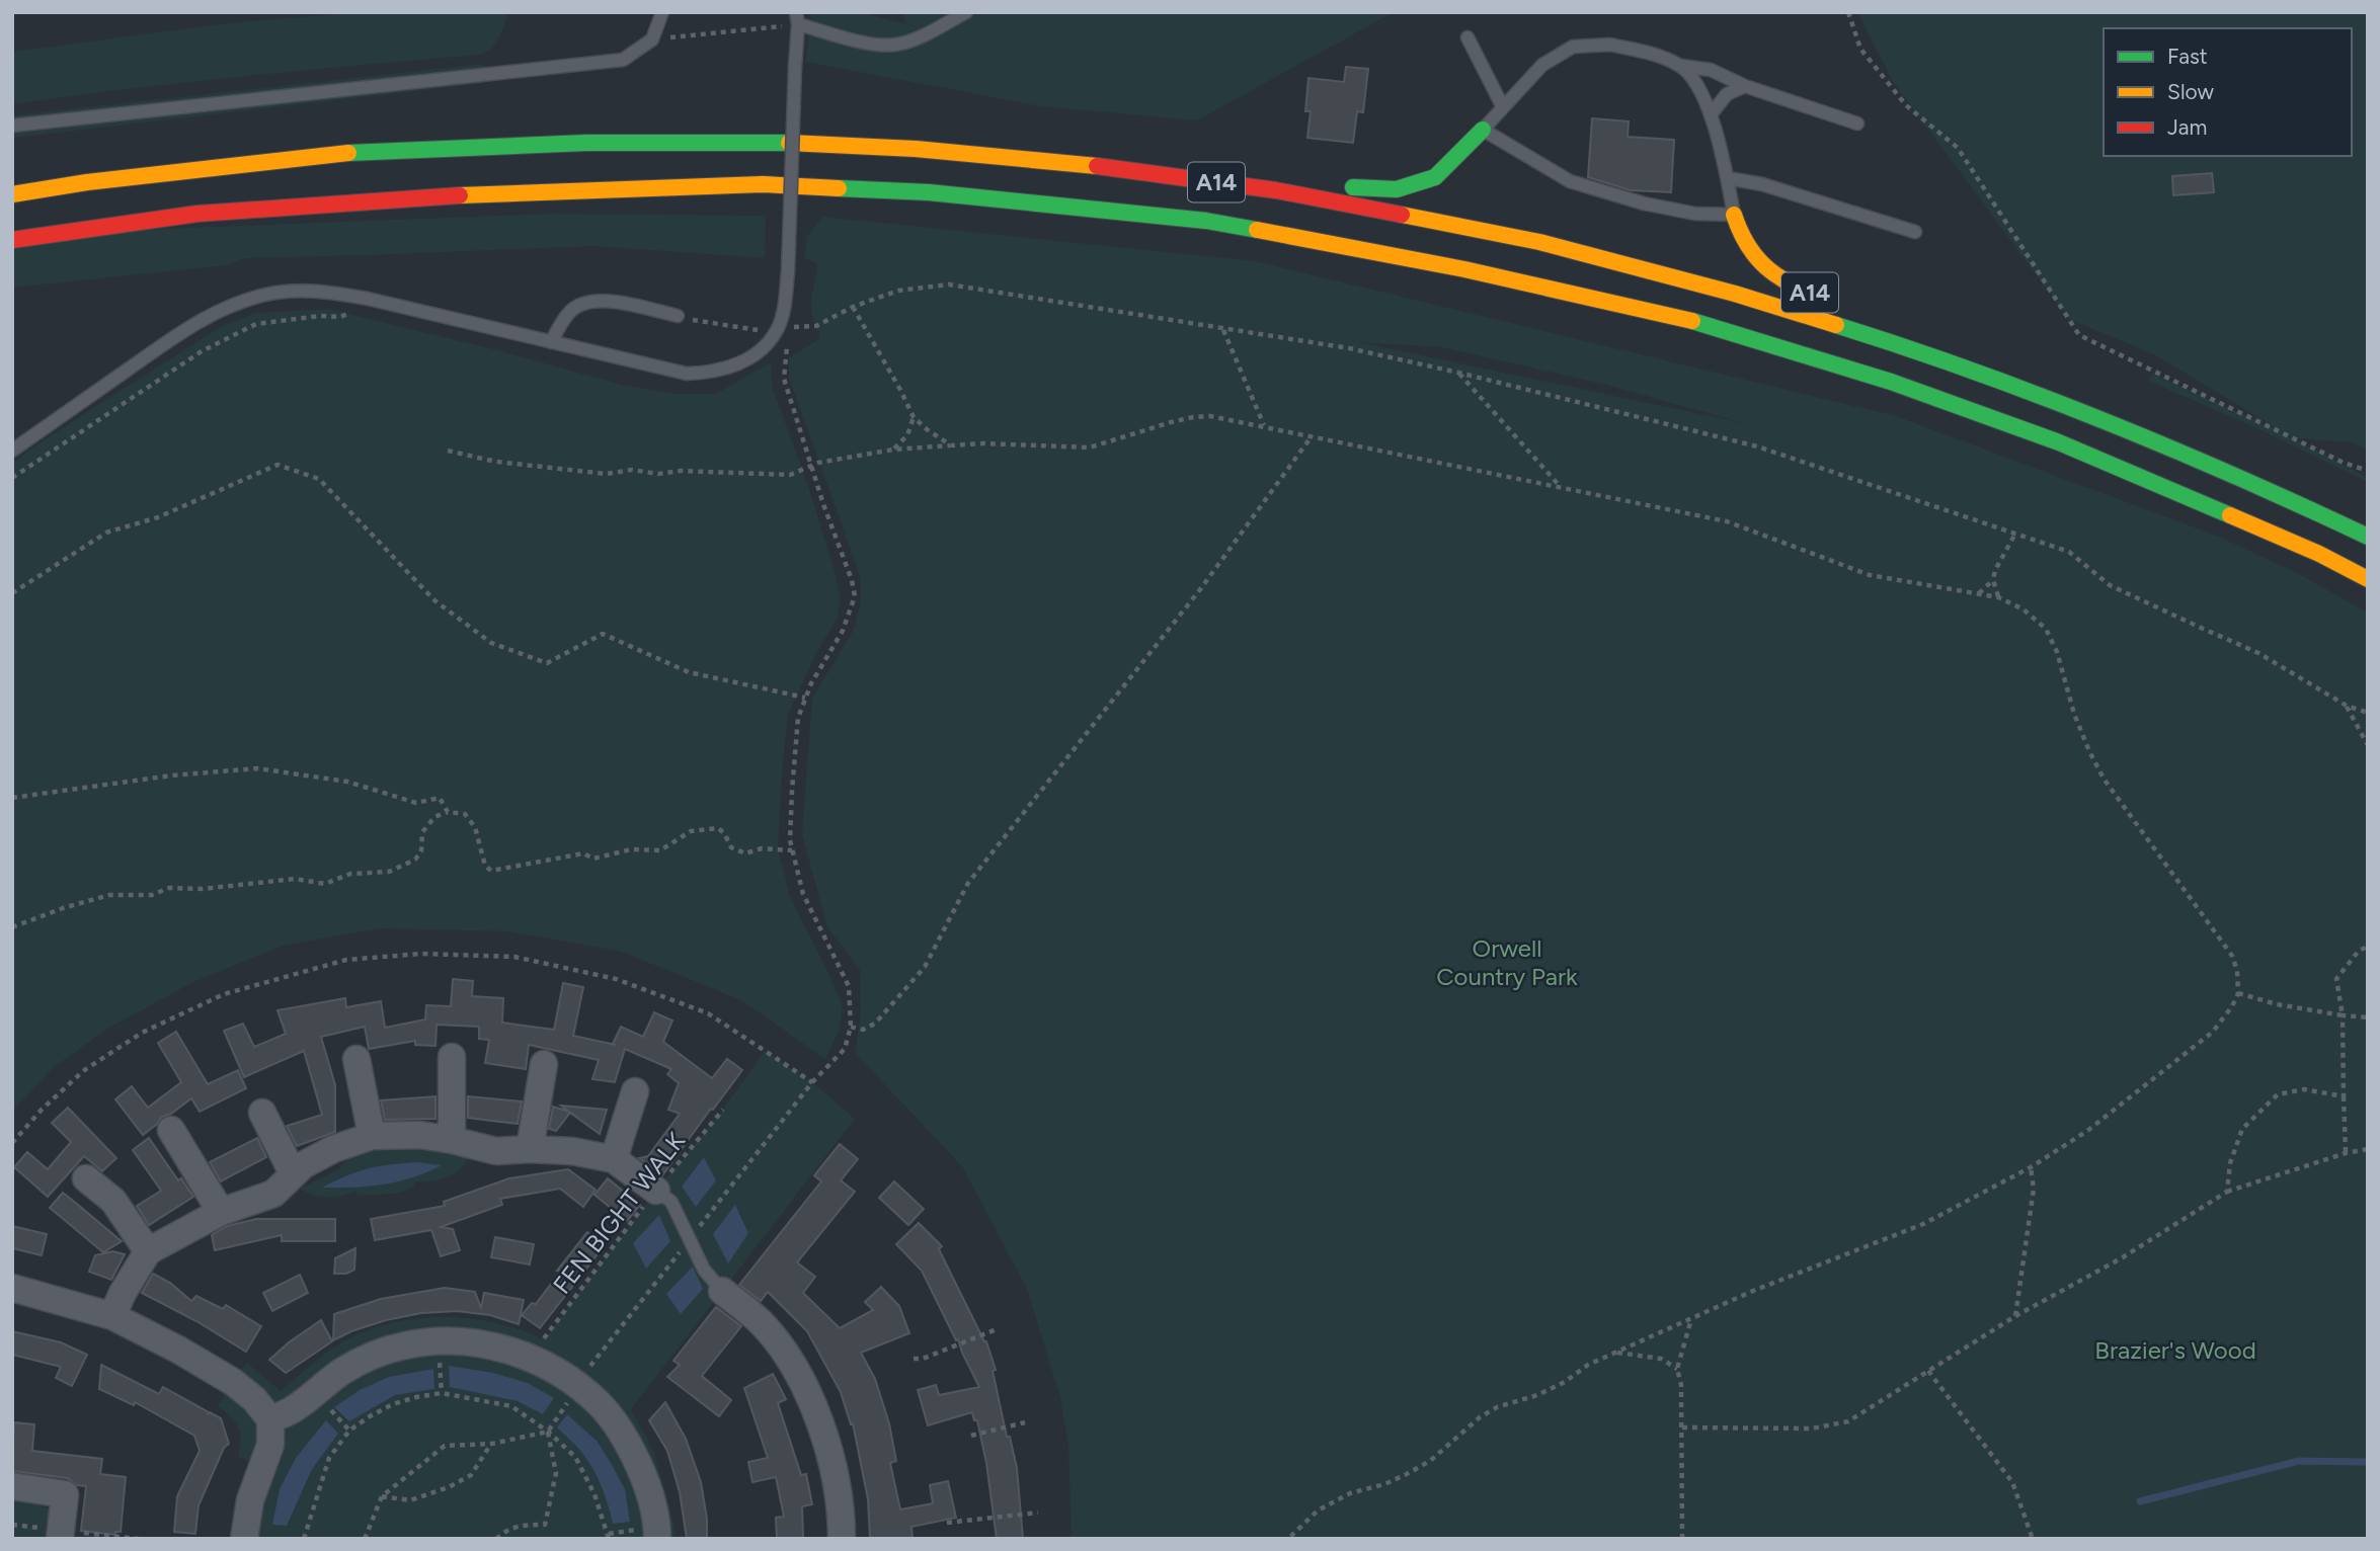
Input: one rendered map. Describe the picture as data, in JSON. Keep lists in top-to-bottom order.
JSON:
{
  "streets": {
    "highway": ["A14"],
    "path": ["FEN BIGHT WALK"]
  },
  "parks": ["Orwell Country Park", "Brazier's Wood"],
  "legend": ["Fast", "Slow", "Jam"]
}
